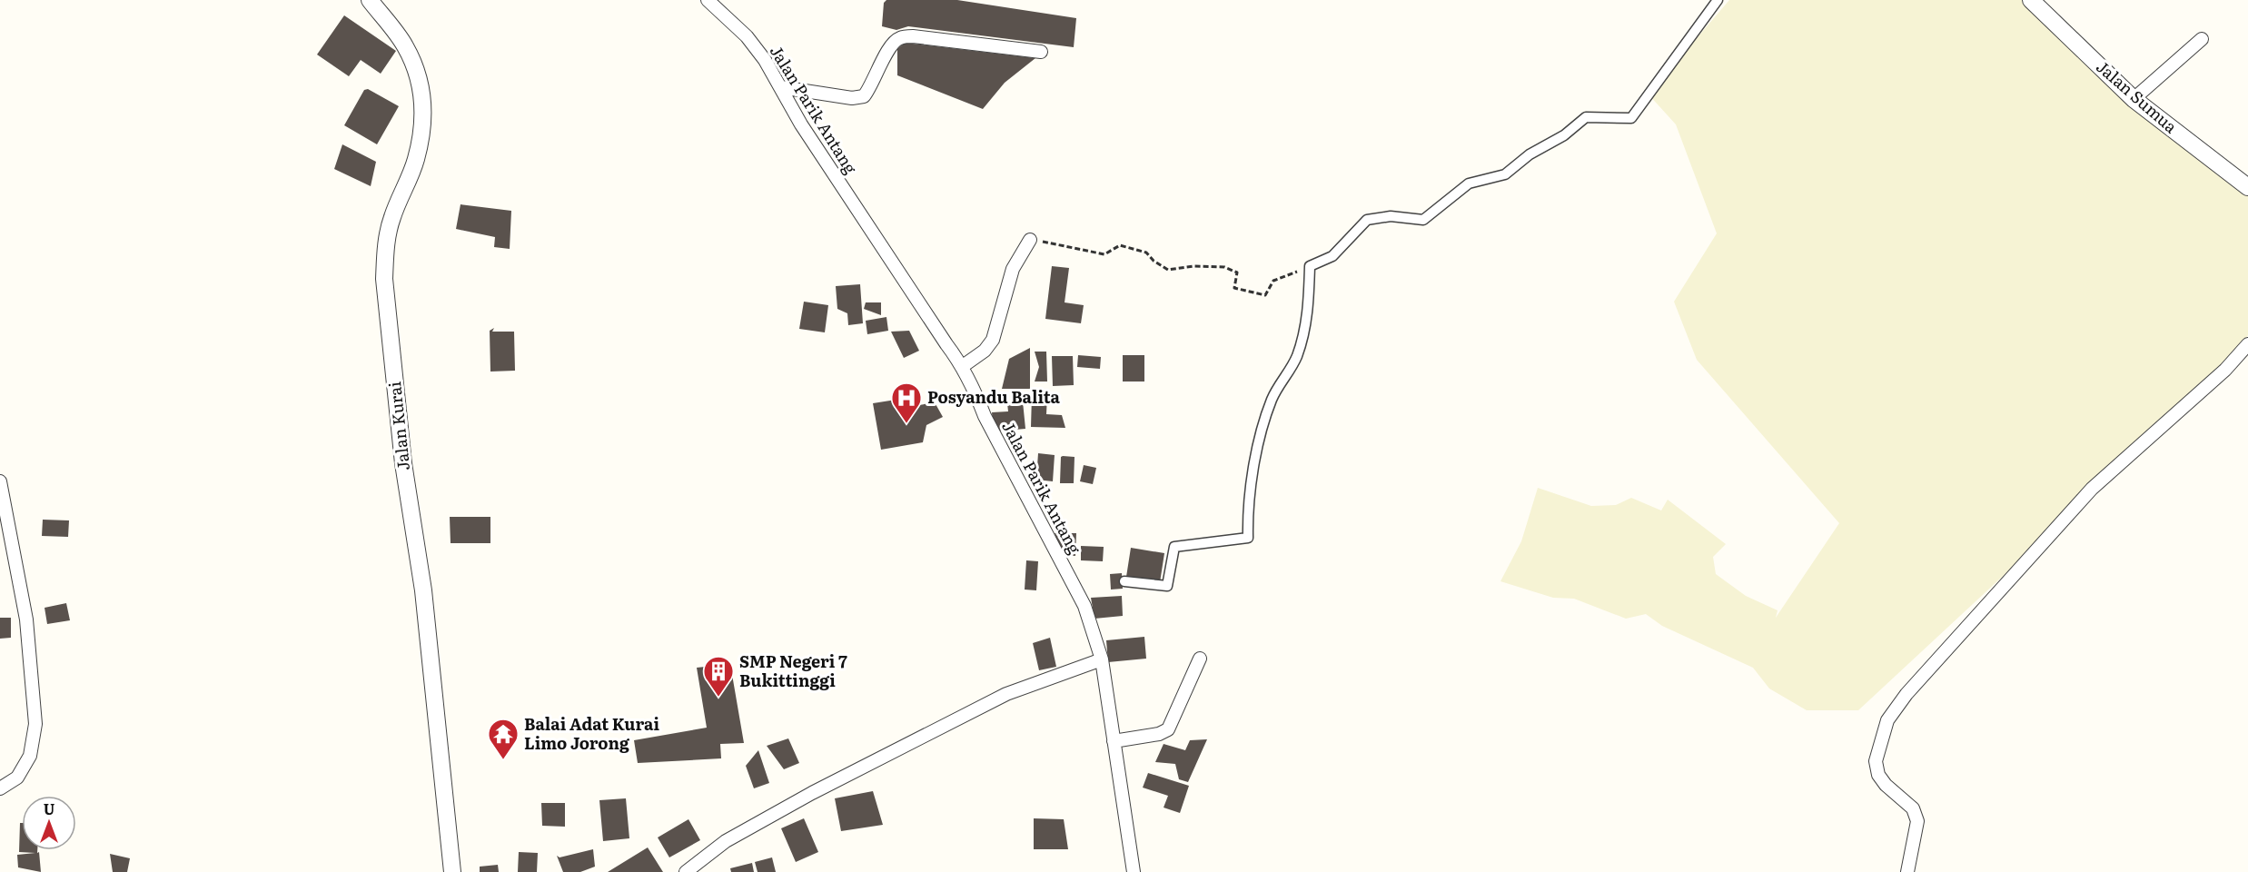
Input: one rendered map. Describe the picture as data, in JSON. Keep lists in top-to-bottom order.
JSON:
{
  "streets": {
    "street": ["Jalan Sumua", "Jalan Parik Antang", "Jalan Kurai"]
  },
  "places": {
    "hospital": ["Posyandu Balita"],
    "building": ["SMP Negeri 7 Bukittinggi"],
    "temple": ["Balai Adat Kurai Limo Jorong"]
  },
  "north": "top"
}
